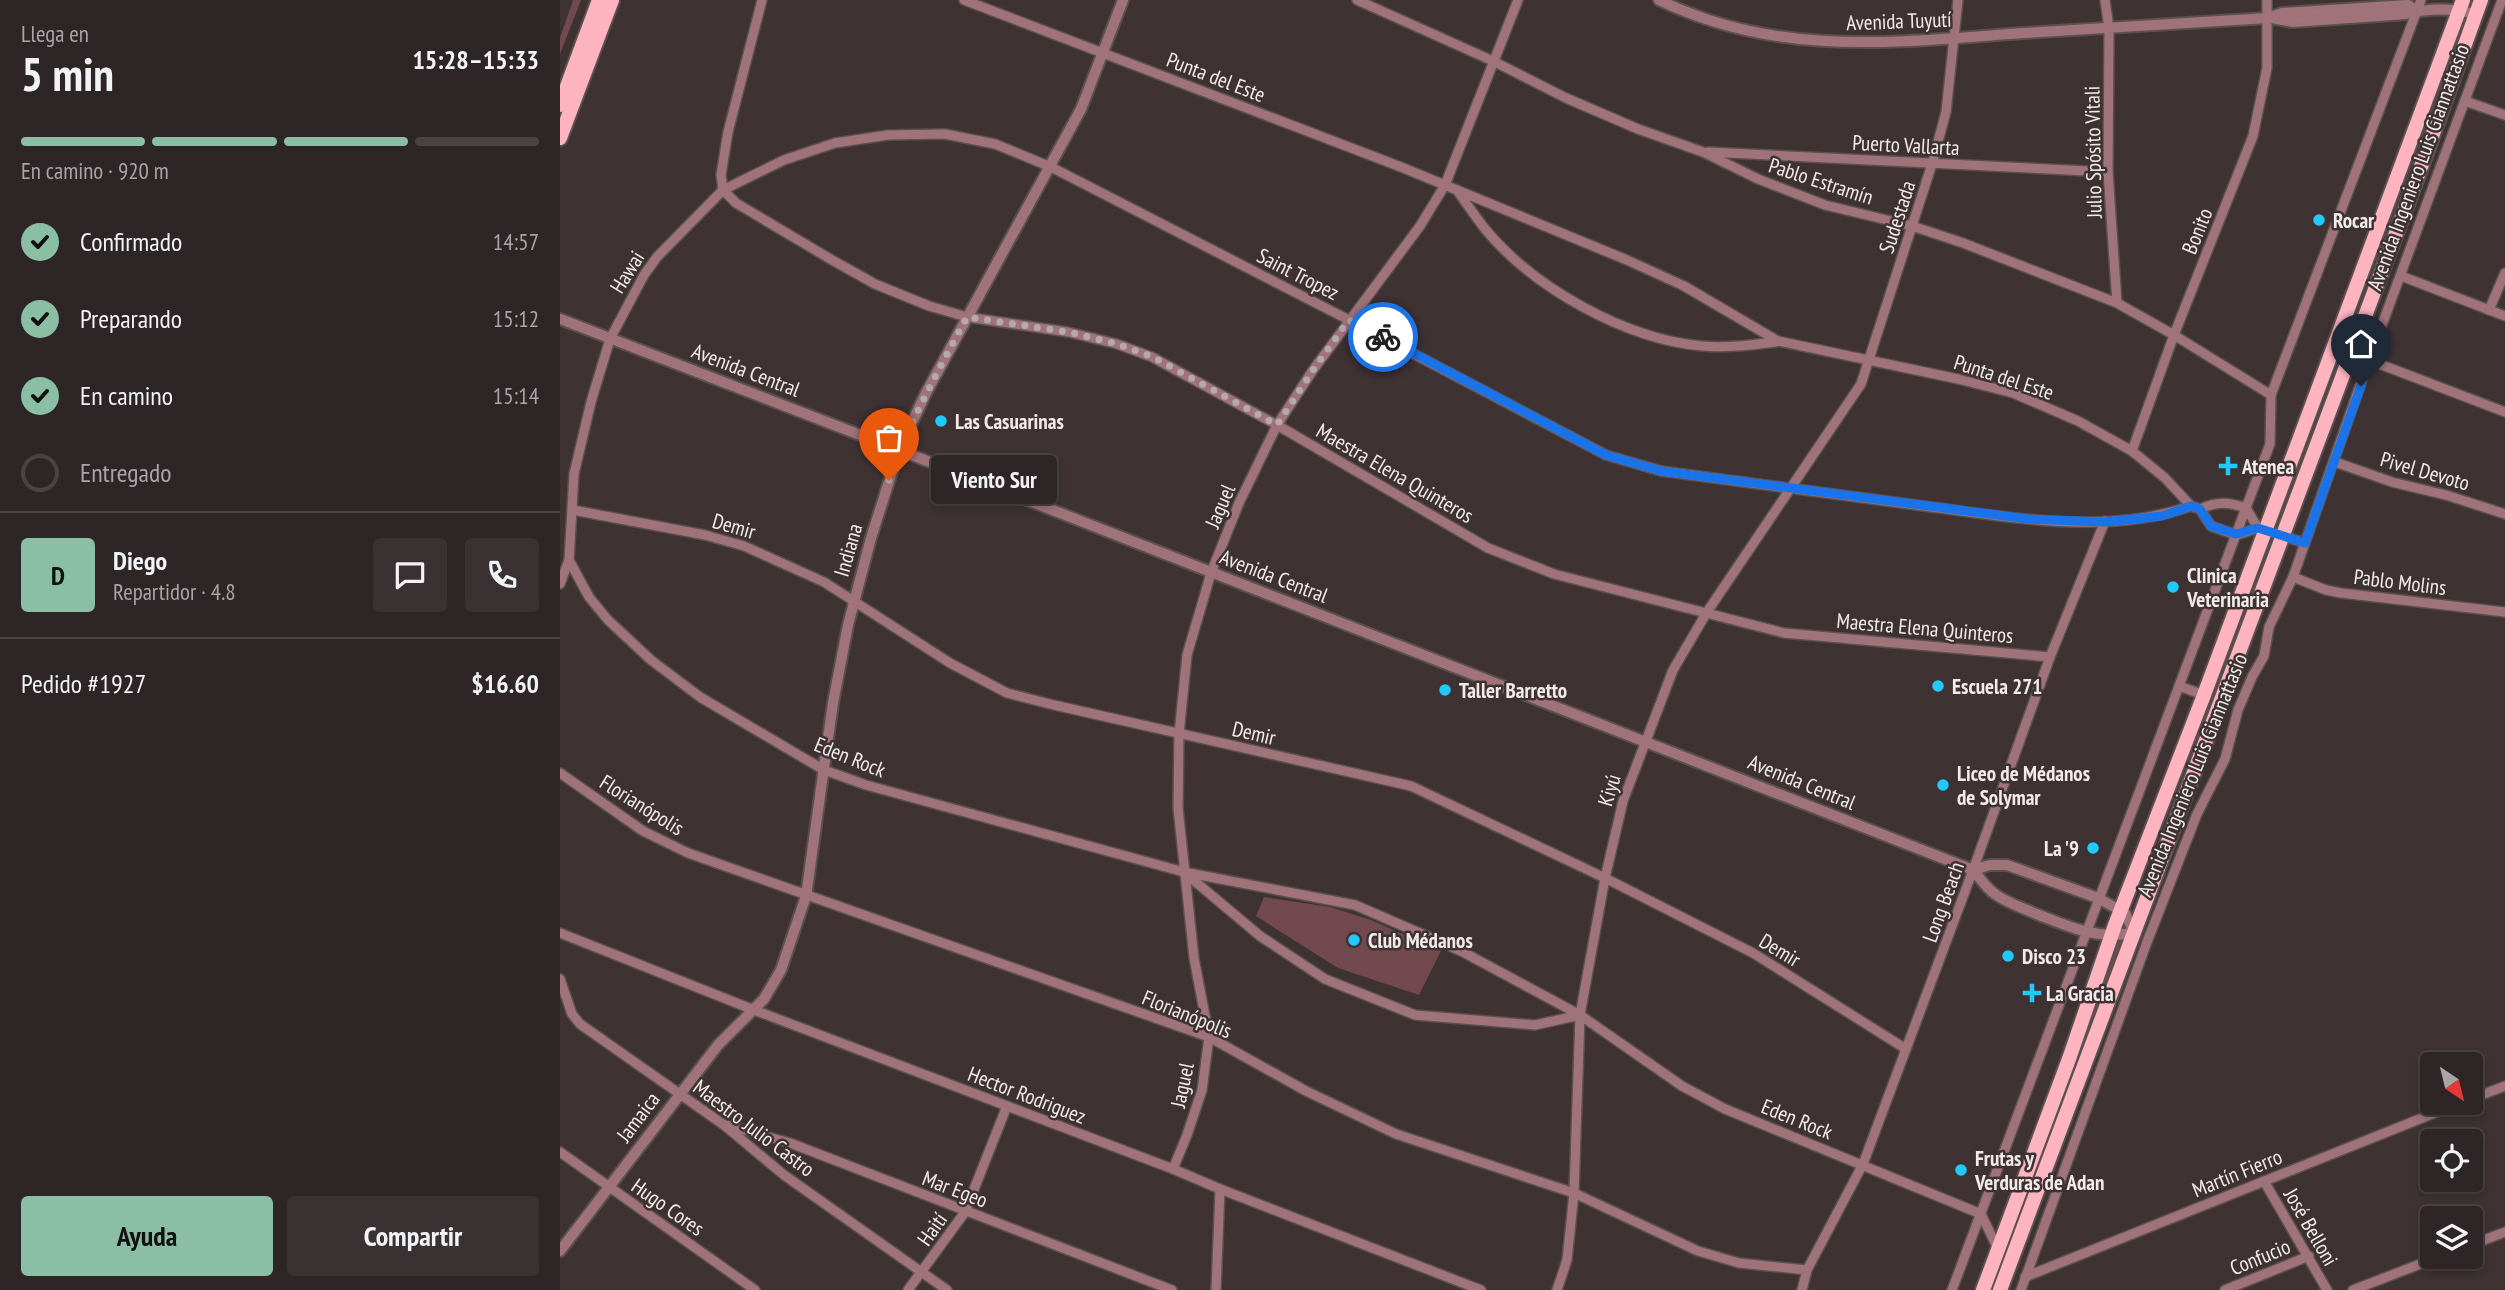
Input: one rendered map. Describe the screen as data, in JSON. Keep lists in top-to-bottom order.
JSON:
{
  "streets": {
    "main road": ["Avenida Ingeniero Luis Giannattasio"],
    "street": [
      "Avenida Tuyutí",
      "Punta del Este",
      "Puerto Vallarta",
      "Julio Spósito Vitali",
      "Pablo Estramín",
      "Sudestada",
      "Bonito",
      "Hawai",
      "Saint Tropez",
      "Avenida Central",
      "Pivel Devoto",
      "Maestra Elena Quinteros",
      "Jaguel",
      "Demir",
      "Indiana",
      "Pablo Molins",
      "Eden Rock",
      "Kiyú",
      "Florianópolis",
      "Long Beach",
      "Hector Rodriguez",
      "Jamaica",
      "Maestro Julio Castro",
      "Martín Fierro",
      "Mar Egeo",
      "Hugo Cores",
      "José Belloni",
      "Haití",
      "Confucio"
    ]
  },
  "crossings": [
    ["Avenida Tuyutí", "Julio Spósito Vitali"],
    ["Avenida Tuyutí", "Avenida Ingeniero Luis Giannattasio"],
    ["Avenida Tuyutí", "Sudestada"],
    ["Avenida Tuyutí", "Bonito"],
    ["Punta del Este", "Avenida Ingeniero Luis Giannattasio"],
    ["Punta del Este", "Sudestada"],
    ["Punta del Este", "Bonito"],
    ["Punta del Este", "Saint Tropez"],
    ["Punta del Este", "Jaguel"],
    ["Punta del Este", "Indiana"],
    ["Punta del Este", "Kiyú"],
    ["Puerto Vallarta", "Julio Spósito Vitali"],
    ["Puerto Vallarta", "Pablo Estramín"],
    ["Puerto Vallarta", "Sudestada"],
    ["Julio Spósito Vitali", "Pablo Estramín"],
    ["Avenida Ingeniero Luis Giannattasio", "Pablo Estramín"],
    ["Avenida Ingeniero Luis Giannattasio", "Saint Tropez"],
    ["Avenida Ingeniero Luis Giannattasio", "Avenida Central"],
    ["Avenida Ingeniero Luis Giannattasio", "Pivel Devoto"],
    ["Avenida Ingeniero Luis Giannattasio", "Pablo Molins"],
    ["Avenida Ingeniero Luis Giannattasio", "Eden Rock"],
    ["Avenida Ingeniero Luis Giannattasio", "Martín Fierro"],
    ["Pablo Estramín", "Sudestada"],
    ["Pablo Estramín", "Bonito"],
    ["Pablo Estramín", "Jaguel"],
    ["Sudestada", "Kiyú"],
    ["Hawai", "Saint Tropez"],
    ["Hawai", "Avenida Central"],
    ["Hawai", "Maestra Elena Quinteros"],
    ["Hawai", "Demir"],
    ["Hawai", "Eden Rock"],
    ["Saint Tropez", "Maestra Elena Quinteros"],
    ["Saint Tropez", "Jaguel"],
    ["Saint Tropez", "Indiana"],
    ["Saint Tropez", "Kiyú"],
    ["Saint Tropez", "Long Beach"],
    ["Avenida Central", "Jaguel"],
    ["Avenida Central", "Indiana"],
    ["Avenida Central", "Kiyú"],
    ["Avenida Central", "Long Beach"],
    ["Maestra Elena Quinteros", "Jaguel"],
    ["Maestra Elena Quinteros", "Indiana"],
    ["Maestra Elena Quinteros", "Kiyú"],
    ["Maestra Elena Quinteros", "Long Beach"],
    ["Jaguel", "Demir"],
    ["Jaguel", "Eden Rock"],
    ["Jaguel", "Florianópolis"],
    ["Jaguel", "Hector Rodriguez"],
    ["Demir", "Indiana"],
    ["Demir", "Kiyú"],
    ["Demir", "Long Beach"],
    ["Indiana", "Eden Rock"],
    ["Indiana", "Florianópolis"],
    ["Indiana", "Hector Rodriguez"],
    ["Indiana", "Jamaica"],
    ["Eden Rock", "Kiyú"],
    ["Eden Rock", "Long Beach"],
    ["Kiyú", "Florianópolis"],
    ["Florianópolis", "Long Beach"],
    ["Hector Rodriguez", "Jamaica"],
    ["Hector Rodriguez", "Haití"],
    ["Jamaica", "Maestro Julio Castro"],
    ["Jamaica", "Hugo Cores"],
    ["Maestro Julio Castro", "Mar Egeo"],
    ["Maestro Julio Castro", "Haití"],
    ["Martín Fierro", "José Belloni"],
    ["Mar Egeo", "Haití"],
    ["José Belloni", "Confucio"]
  ],
  "places": {
    "other": [
      "Rocar",
      "Las Casuarinas",
      "Viento Sur",
      "Clinica Veterinaria",
      "Escuela 271",
      "Taller Barretto",
      "Liceo de Médanos de Solymar",
      "La '9",
      "Club Médanos",
      "Disco 23",
      "Frutas y Verduras de Adan"
    ],
    "health": ["Atenea", "La Gracia"]
  },
  "north": "bottom right",
  "page": {
    "heading": ["5 min", "Llega en", "15:28–15:33"],
    "panel": [
      "Diego",
      "Repartidor · 4.8",
      "Pedido #1927",
      "$16.60"
    ],
    "bar": "En camino · 920 m",
    "list": [
      ["Confirmado", "14:57"],
      ["Preparando", "15:12"],
      ["En camino", "15:14"],
      "Entregado"
    ],
    "bubble": "Viento Sur",
    "round": "D",
    "buttons": ["Ayuda", "Compartir"]
  }
}
